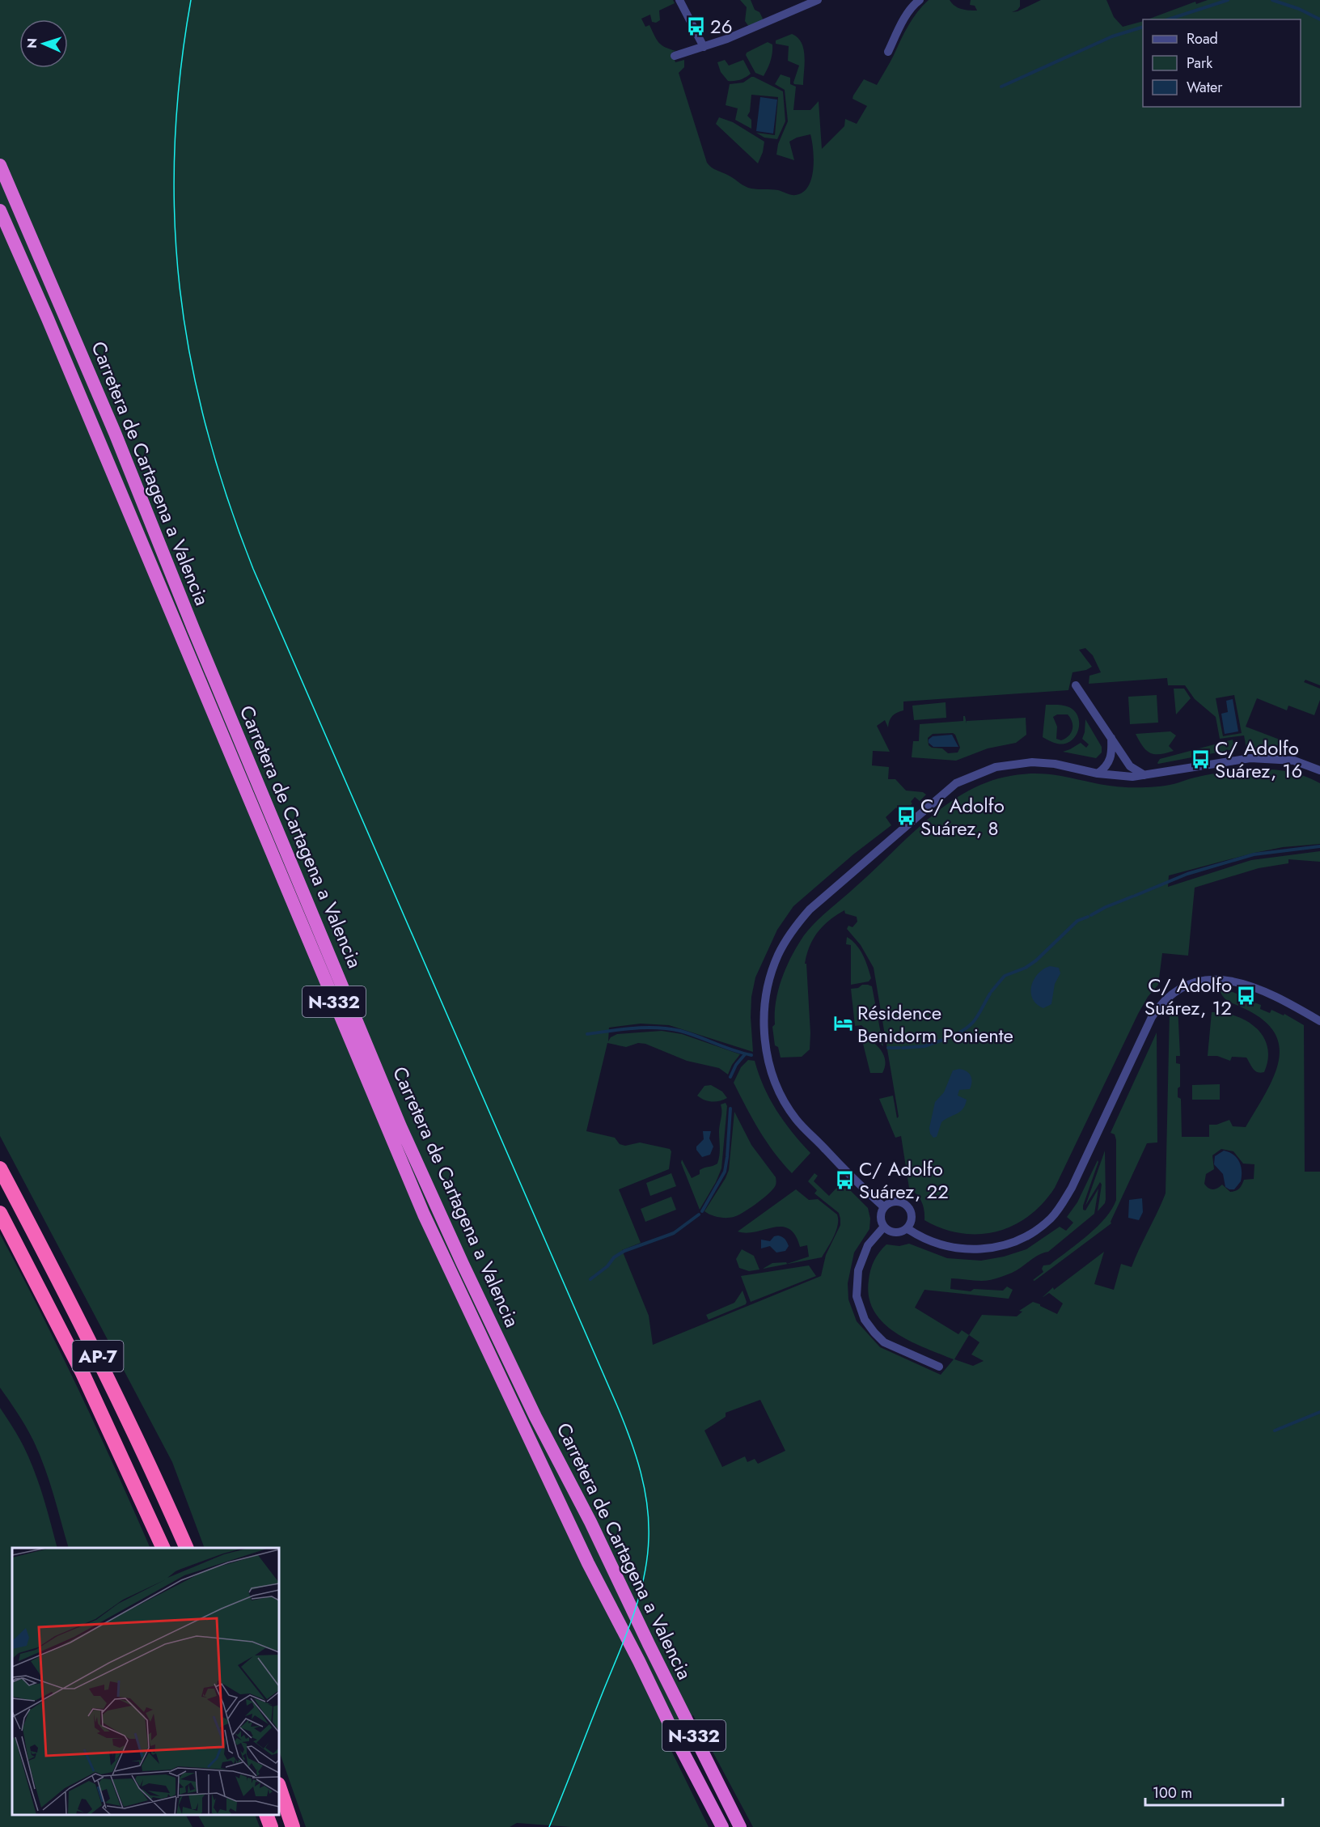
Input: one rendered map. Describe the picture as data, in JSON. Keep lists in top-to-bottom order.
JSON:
{
  "streets": {
    "highway": ["Carretera de Cartagena a Valencia", "N-332", "AP-7"]
  },
  "places": {
    "bus stop": [
      "26",
      "C/ Adolfo Suárez, 16",
      "C/ Adolfo Suárez, 8",
      "C/ Adolfo Suárez, 12",
      "C/ Adolfo Suárez, 22"
    ],
    "hotel": ["Résidence Benidorm Poniente"]
  },
  "legend": ["Road", "Park", "Water"],
  "scale_bar": "100 m",
  "north": "left"
}
